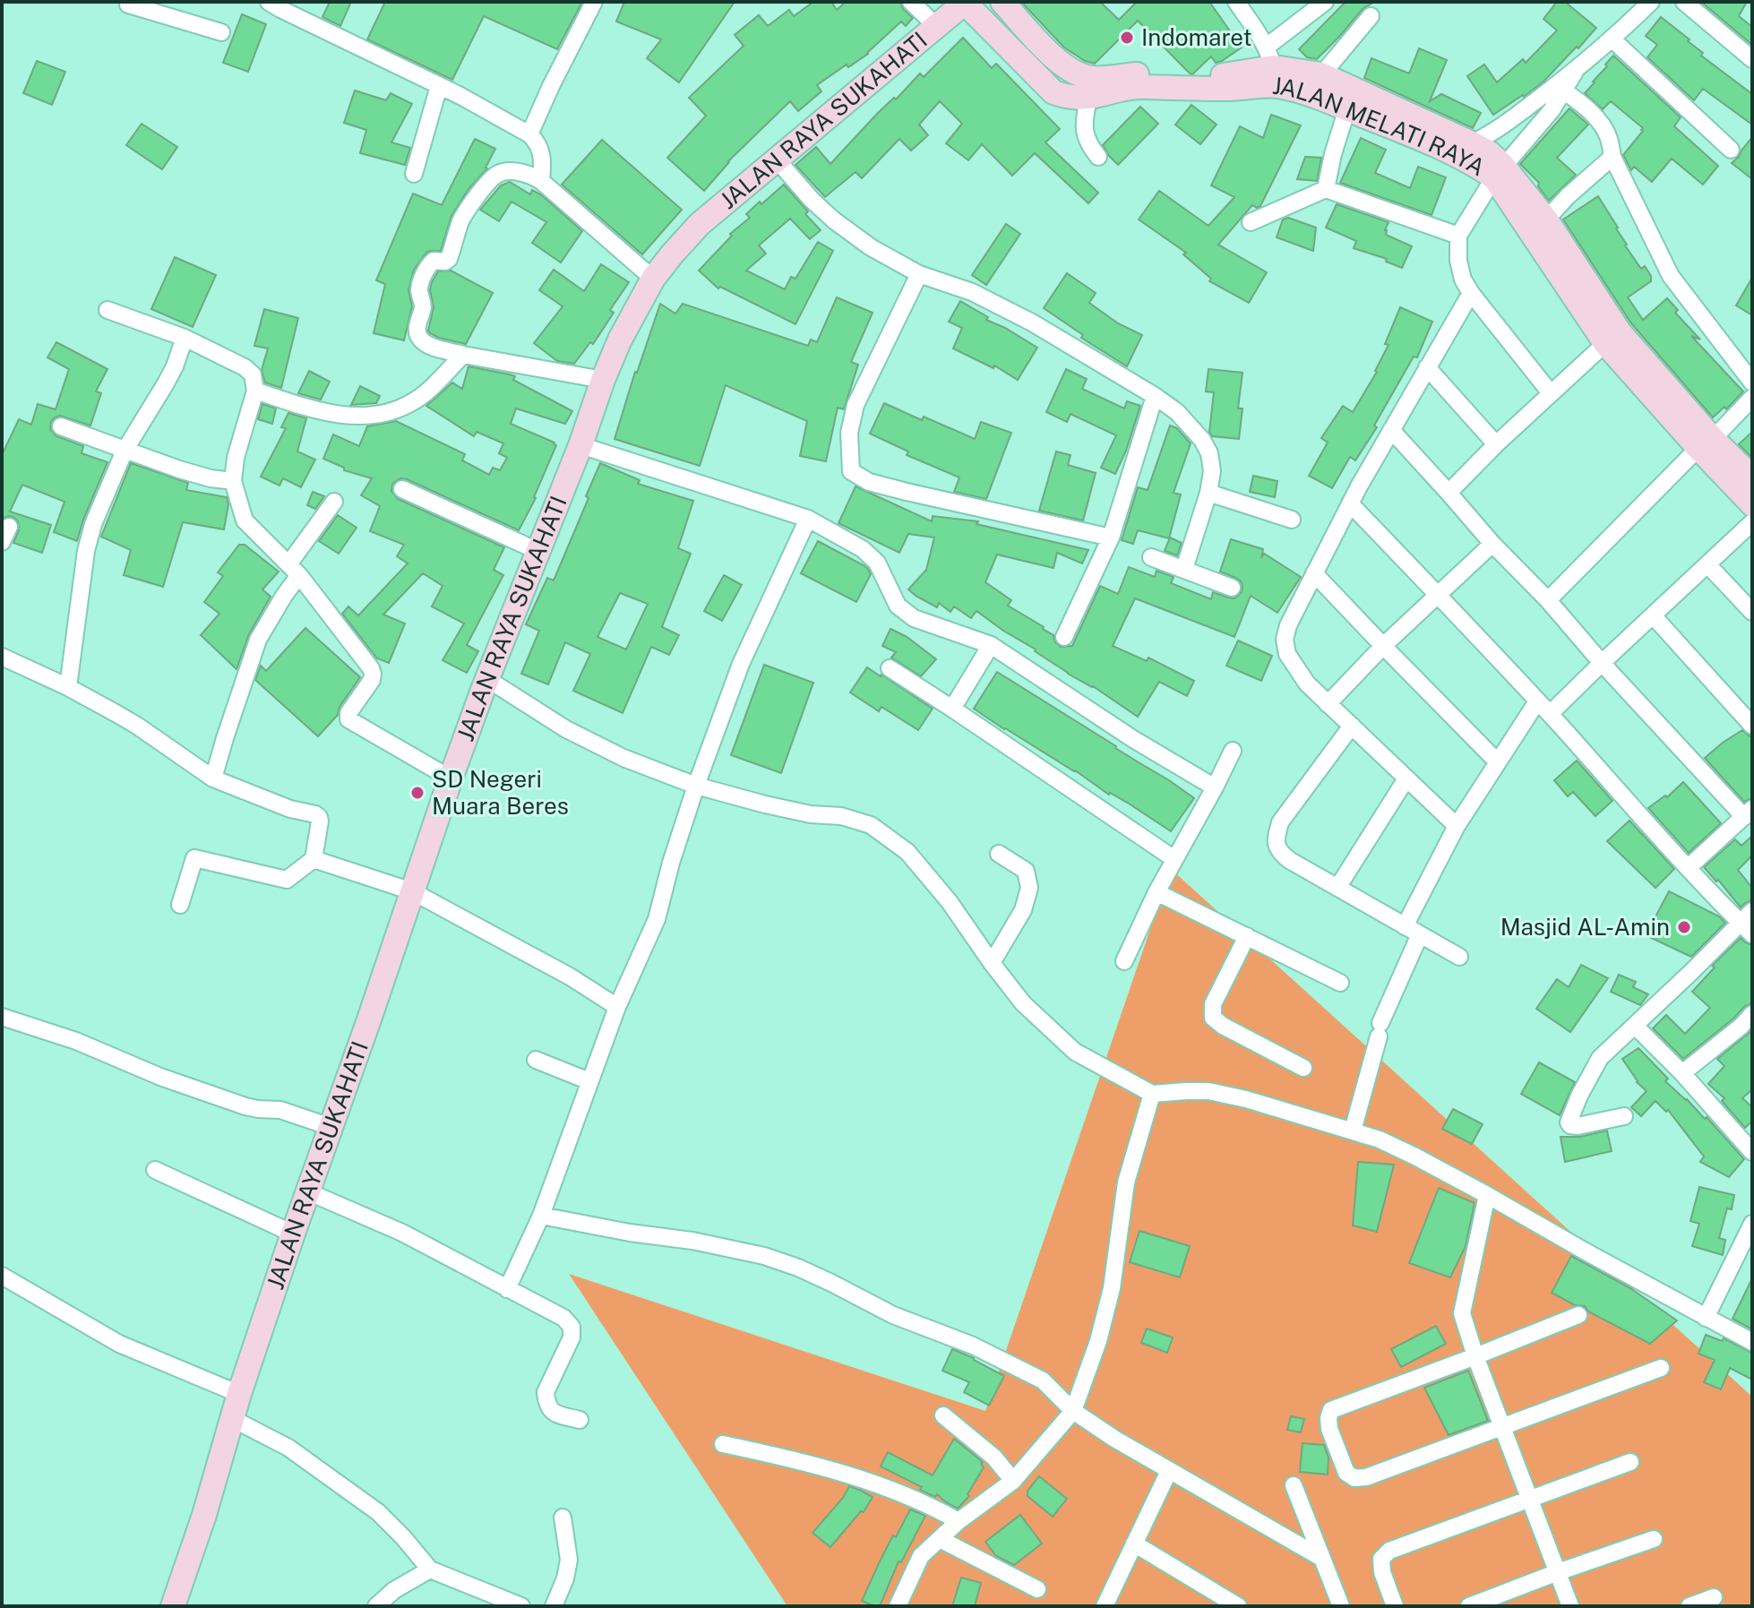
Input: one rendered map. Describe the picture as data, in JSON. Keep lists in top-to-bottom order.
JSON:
{
  "streets": {
    "main road": ["JALAN RAYA SUKAHATI", "JALAN MELATI RAYA"]
  },
  "crossings": [
    ["JALAN RAYA SUKAHATI", "JALAN MELATI RAYA"]
  ],
  "places": ["Indomaret", "SD Negeri Muara Beres", "Masjid AL-Amin"]
}
